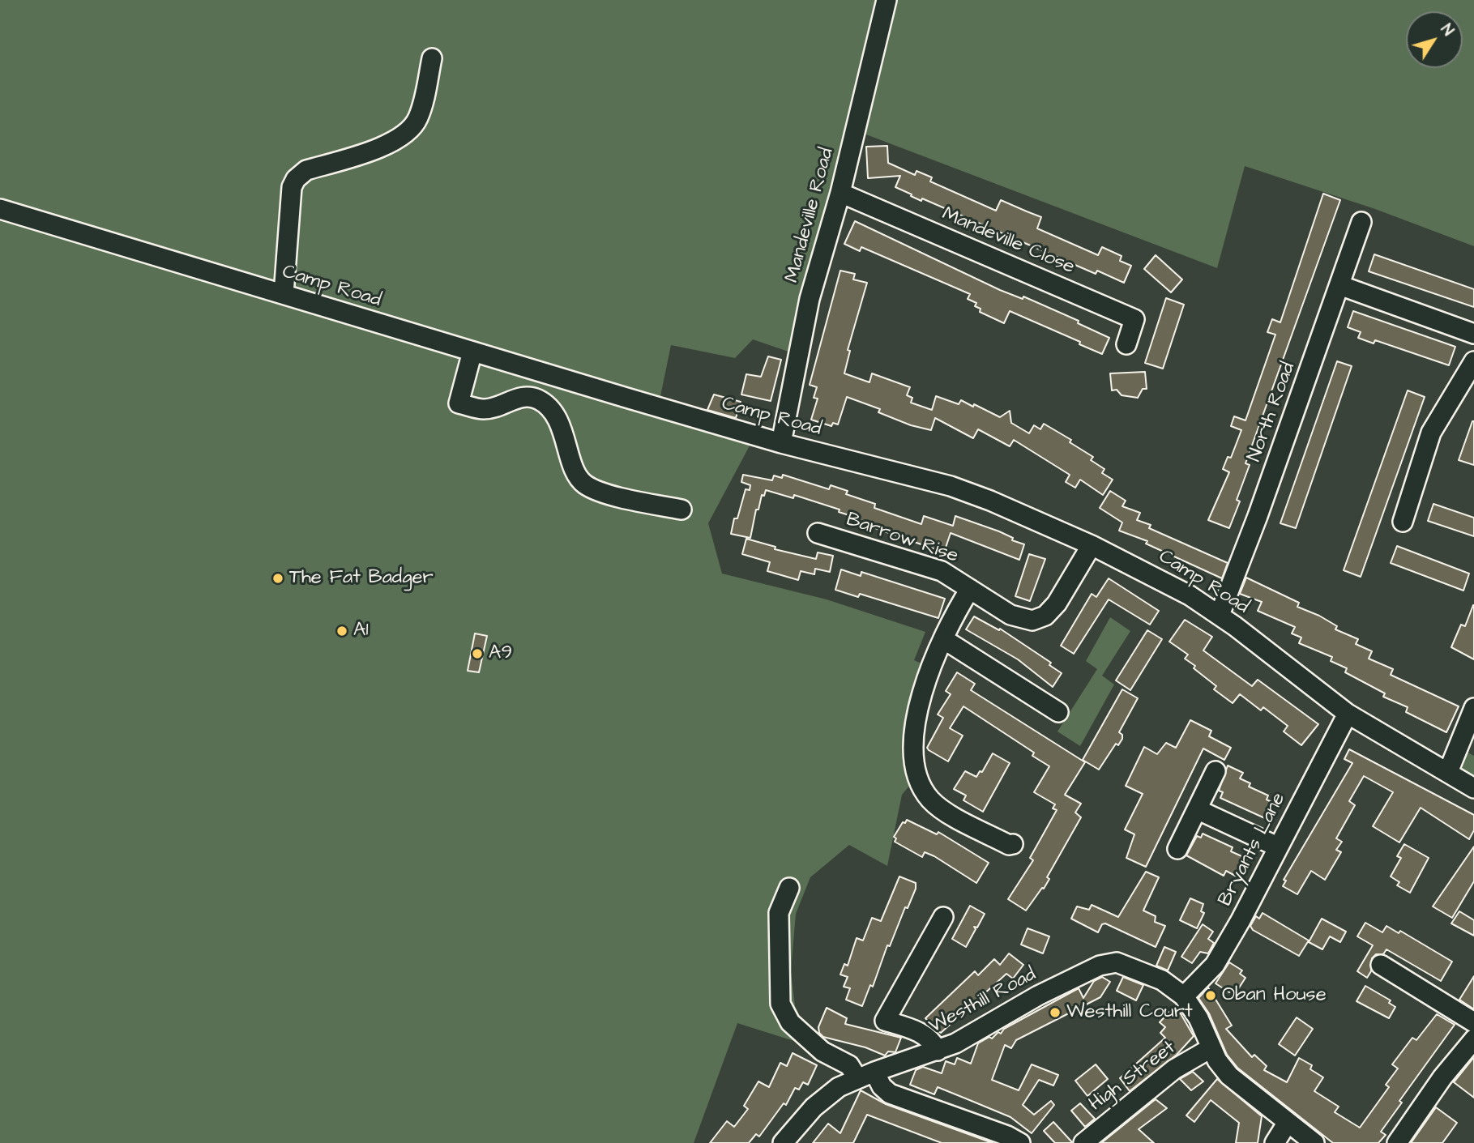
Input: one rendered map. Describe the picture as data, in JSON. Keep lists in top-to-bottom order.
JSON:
{
  "streets": {
    "street": [
      "Mandeville Road",
      "Mandeville Close",
      "Camp Road",
      "North Road",
      "Barrow Rise",
      "Bryants Lane",
      "Westhill Road",
      "High Street"
    ]
  },
  "crossings": [
    ["Mandeville Road", "Mandeville Close"],
    ["Mandeville Road", "Camp Road"],
    ["Camp Road", "North Road"],
    ["Camp Road", "Barrow Rise"],
    ["Camp Road", "Bryants Lane"],
    ["Bryants Lane", "Westhill Road"]
  ],
  "places": [
    "The Fat Badger",
    "A1",
    "A9",
    "Oban House",
    "Westhill Court"
  ],
  "north": "top right"
}
